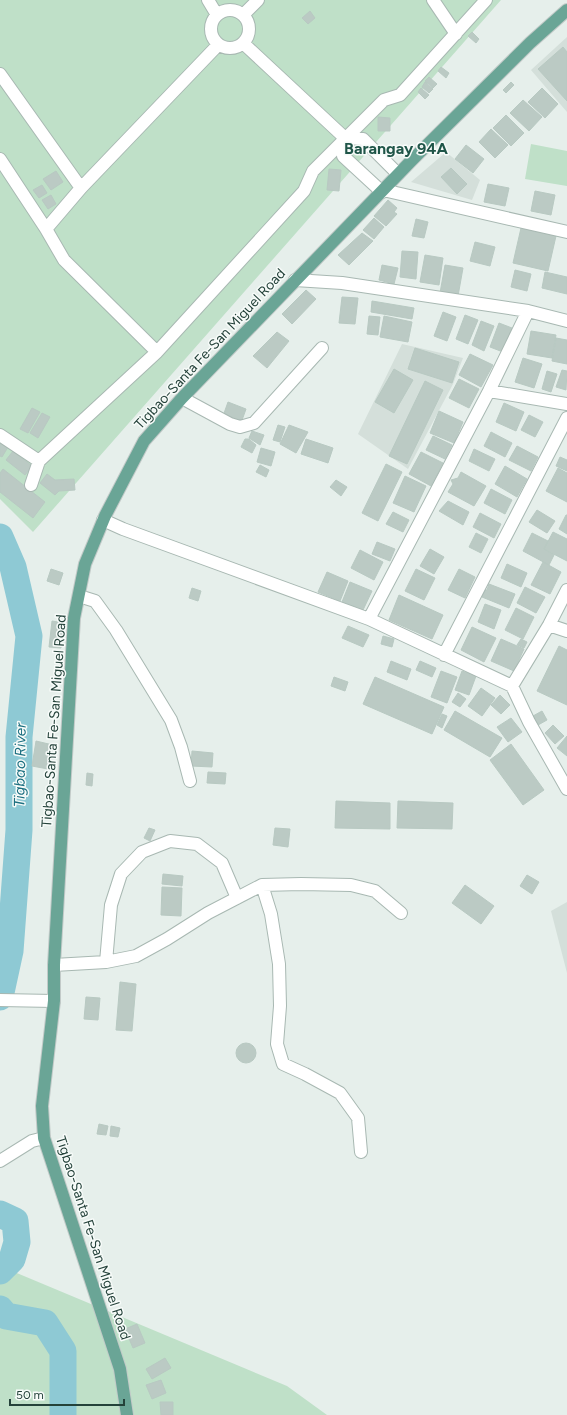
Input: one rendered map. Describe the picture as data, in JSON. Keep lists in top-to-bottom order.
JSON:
{
  "streets": {
    "main road": ["Tigbao-Santa Fe-San Miguel Road"]
  },
  "districts": ["Barangay 94A"],
  "water": ["Tigbao River"],
  "scale_bar": "50 m"
}
